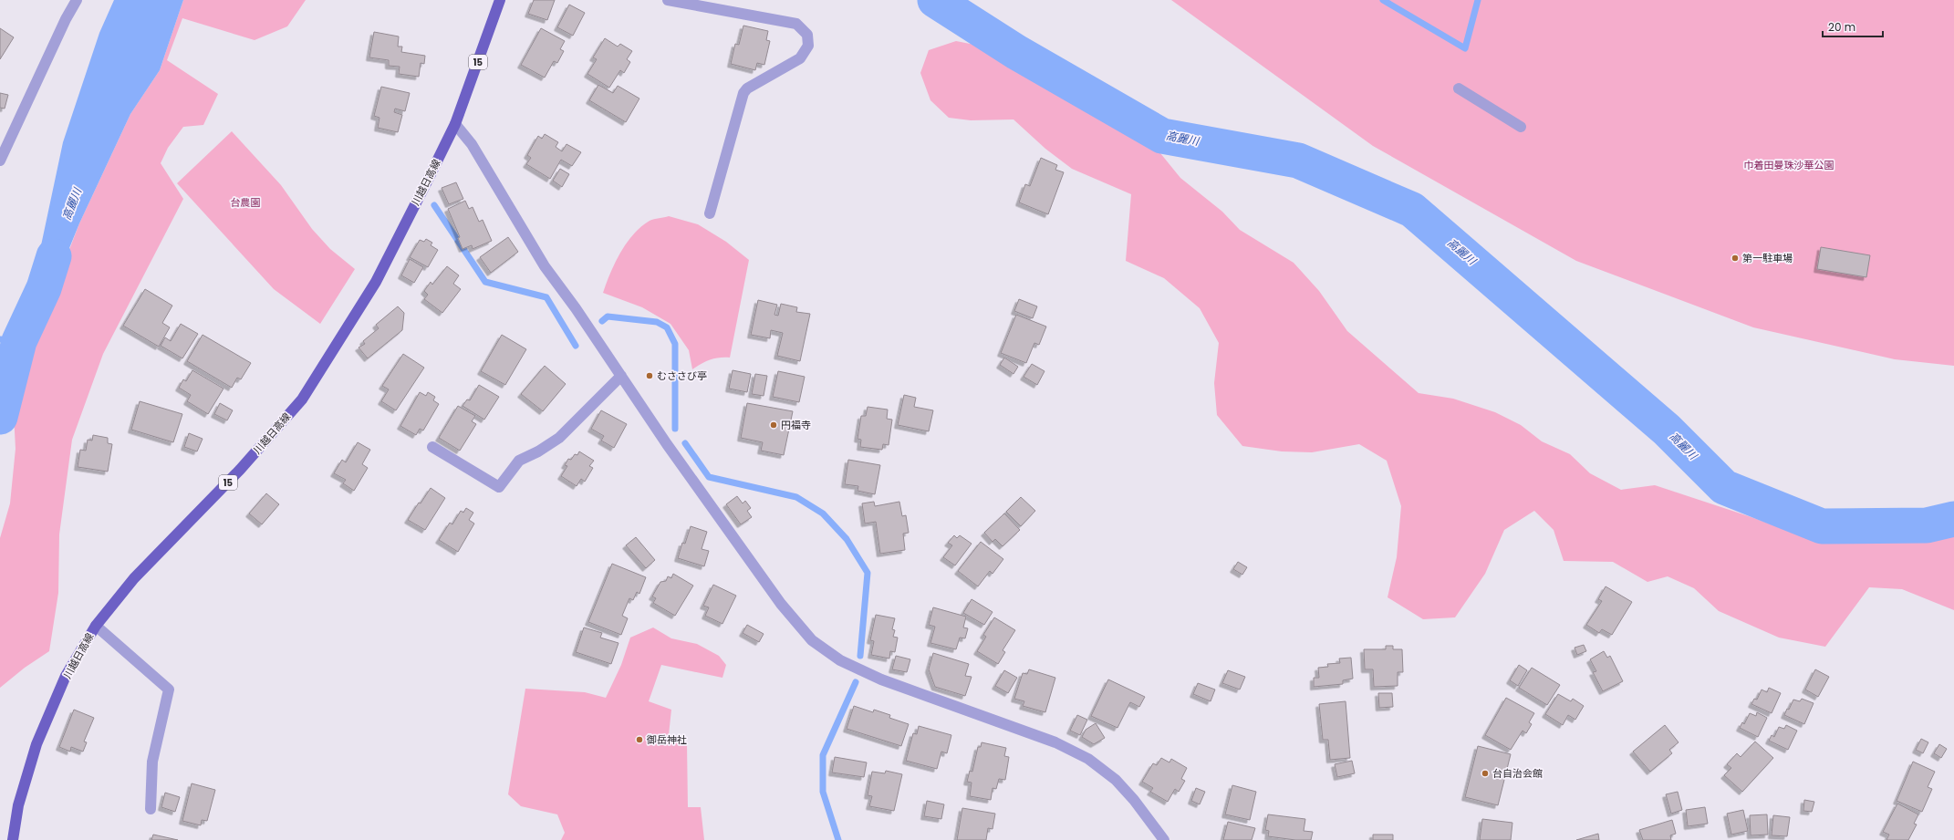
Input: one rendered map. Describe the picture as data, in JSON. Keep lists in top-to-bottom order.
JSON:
{
  "streets": {
    "main road": ["15", "川越日高線"]
  },
  "water": ["高麗川"],
  "parks": ["巾着田曼珠沙華公園", "台農園"],
  "places": [
    "第一駐車場",
    "むささび亭",
    "円福寺",
    "御岳神社",
    "台自治会館"
  ],
  "scale_bar": "20 m"
}
